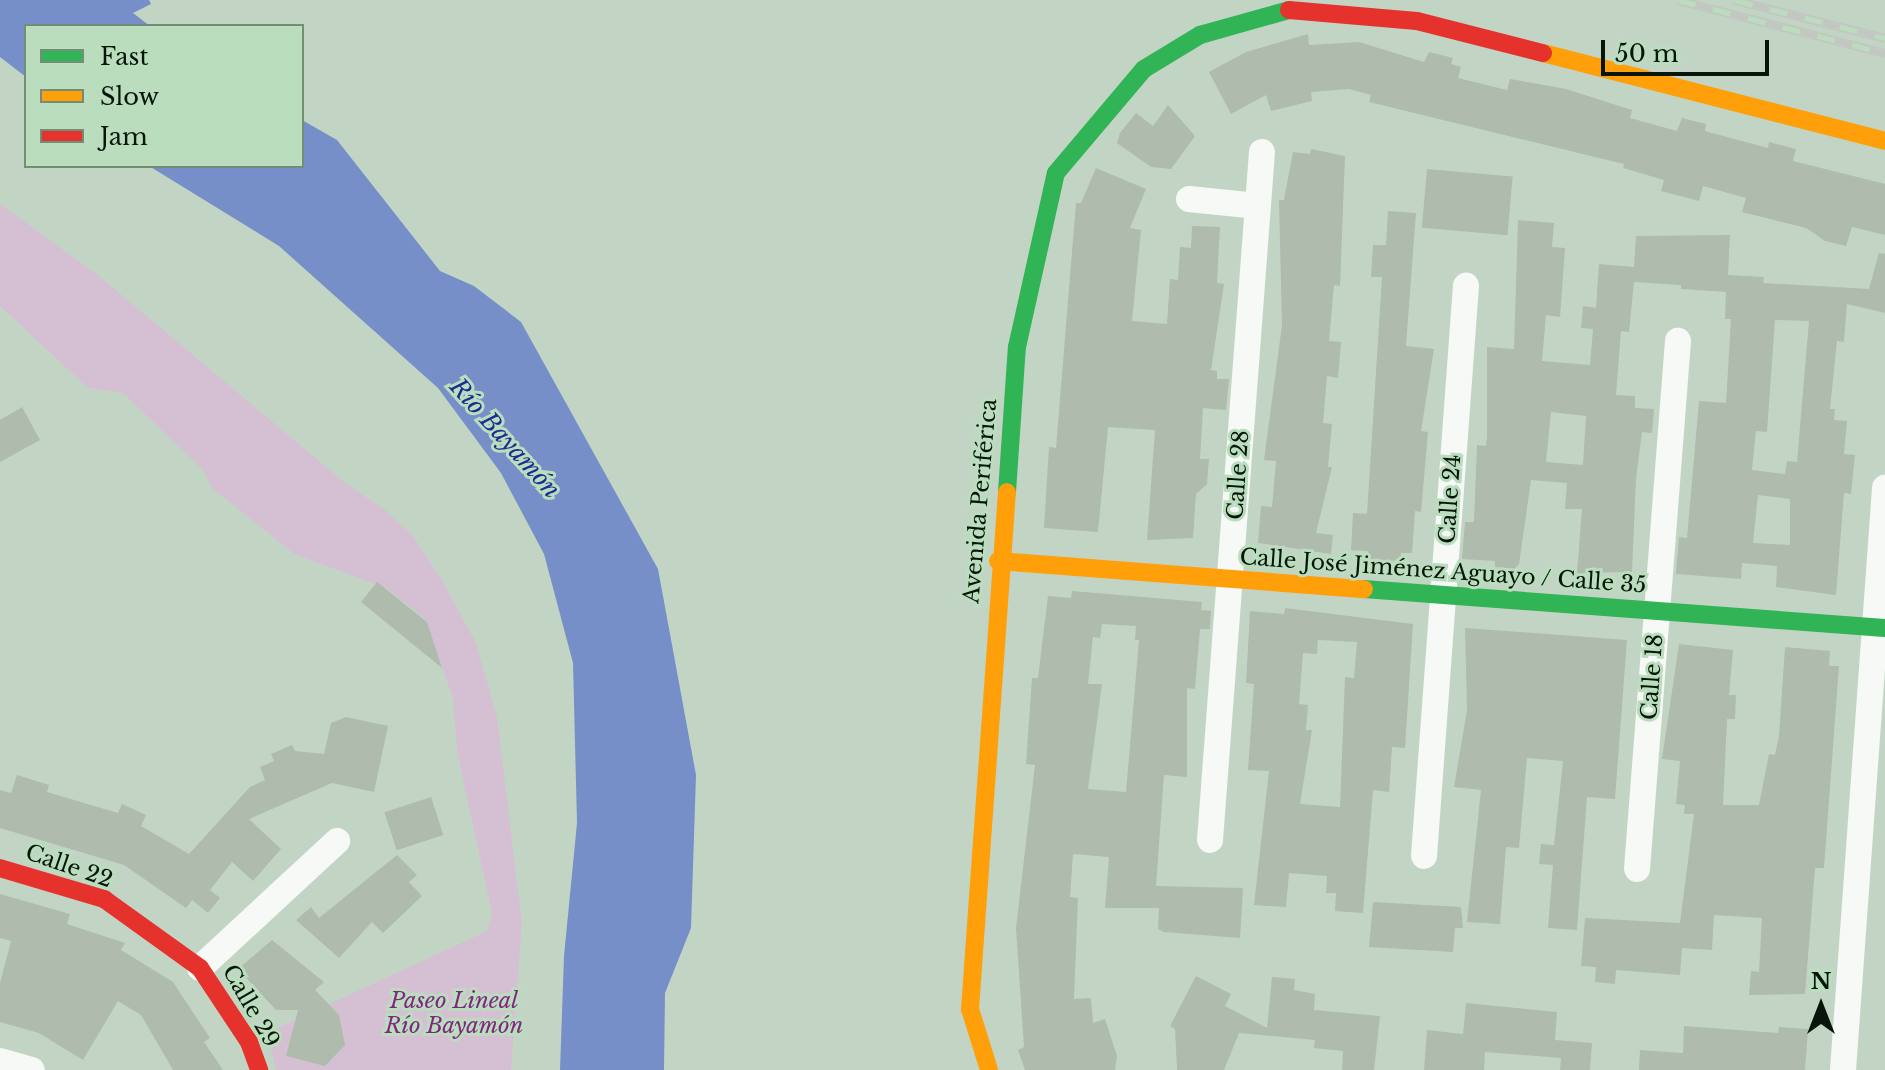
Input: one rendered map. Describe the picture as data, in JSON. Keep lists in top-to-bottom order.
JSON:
{
  "streets": {
    "street": [
      "Calle 28",
      "Calle 24",
      "Avenida Periférica",
      "Calle José Jiménez Aguayo / Calle 35",
      "Calle 18",
      "Calle 22",
      "Calle 29"
    ]
  },
  "crossings": [
    ["Calle 28", "Calle José Jiménez Aguayo / Calle 35"],
    ["Calle 24", "Calle José Jiménez Aguayo / Calle 35"],
    ["Avenida Periférica", "Calle José Jiménez Aguayo / Calle 35"],
    ["Calle José Jiménez Aguayo / Calle 35", "Calle 18"],
    ["Calle 22", "Calle 29"]
  ],
  "water": ["Río Bayamón"],
  "parks": ["Paseo Lineal Río Bayamón"],
  "legend": ["Fast", "Slow", "Jam"],
  "scale_bar": "50 m",
  "north": "top"
}
